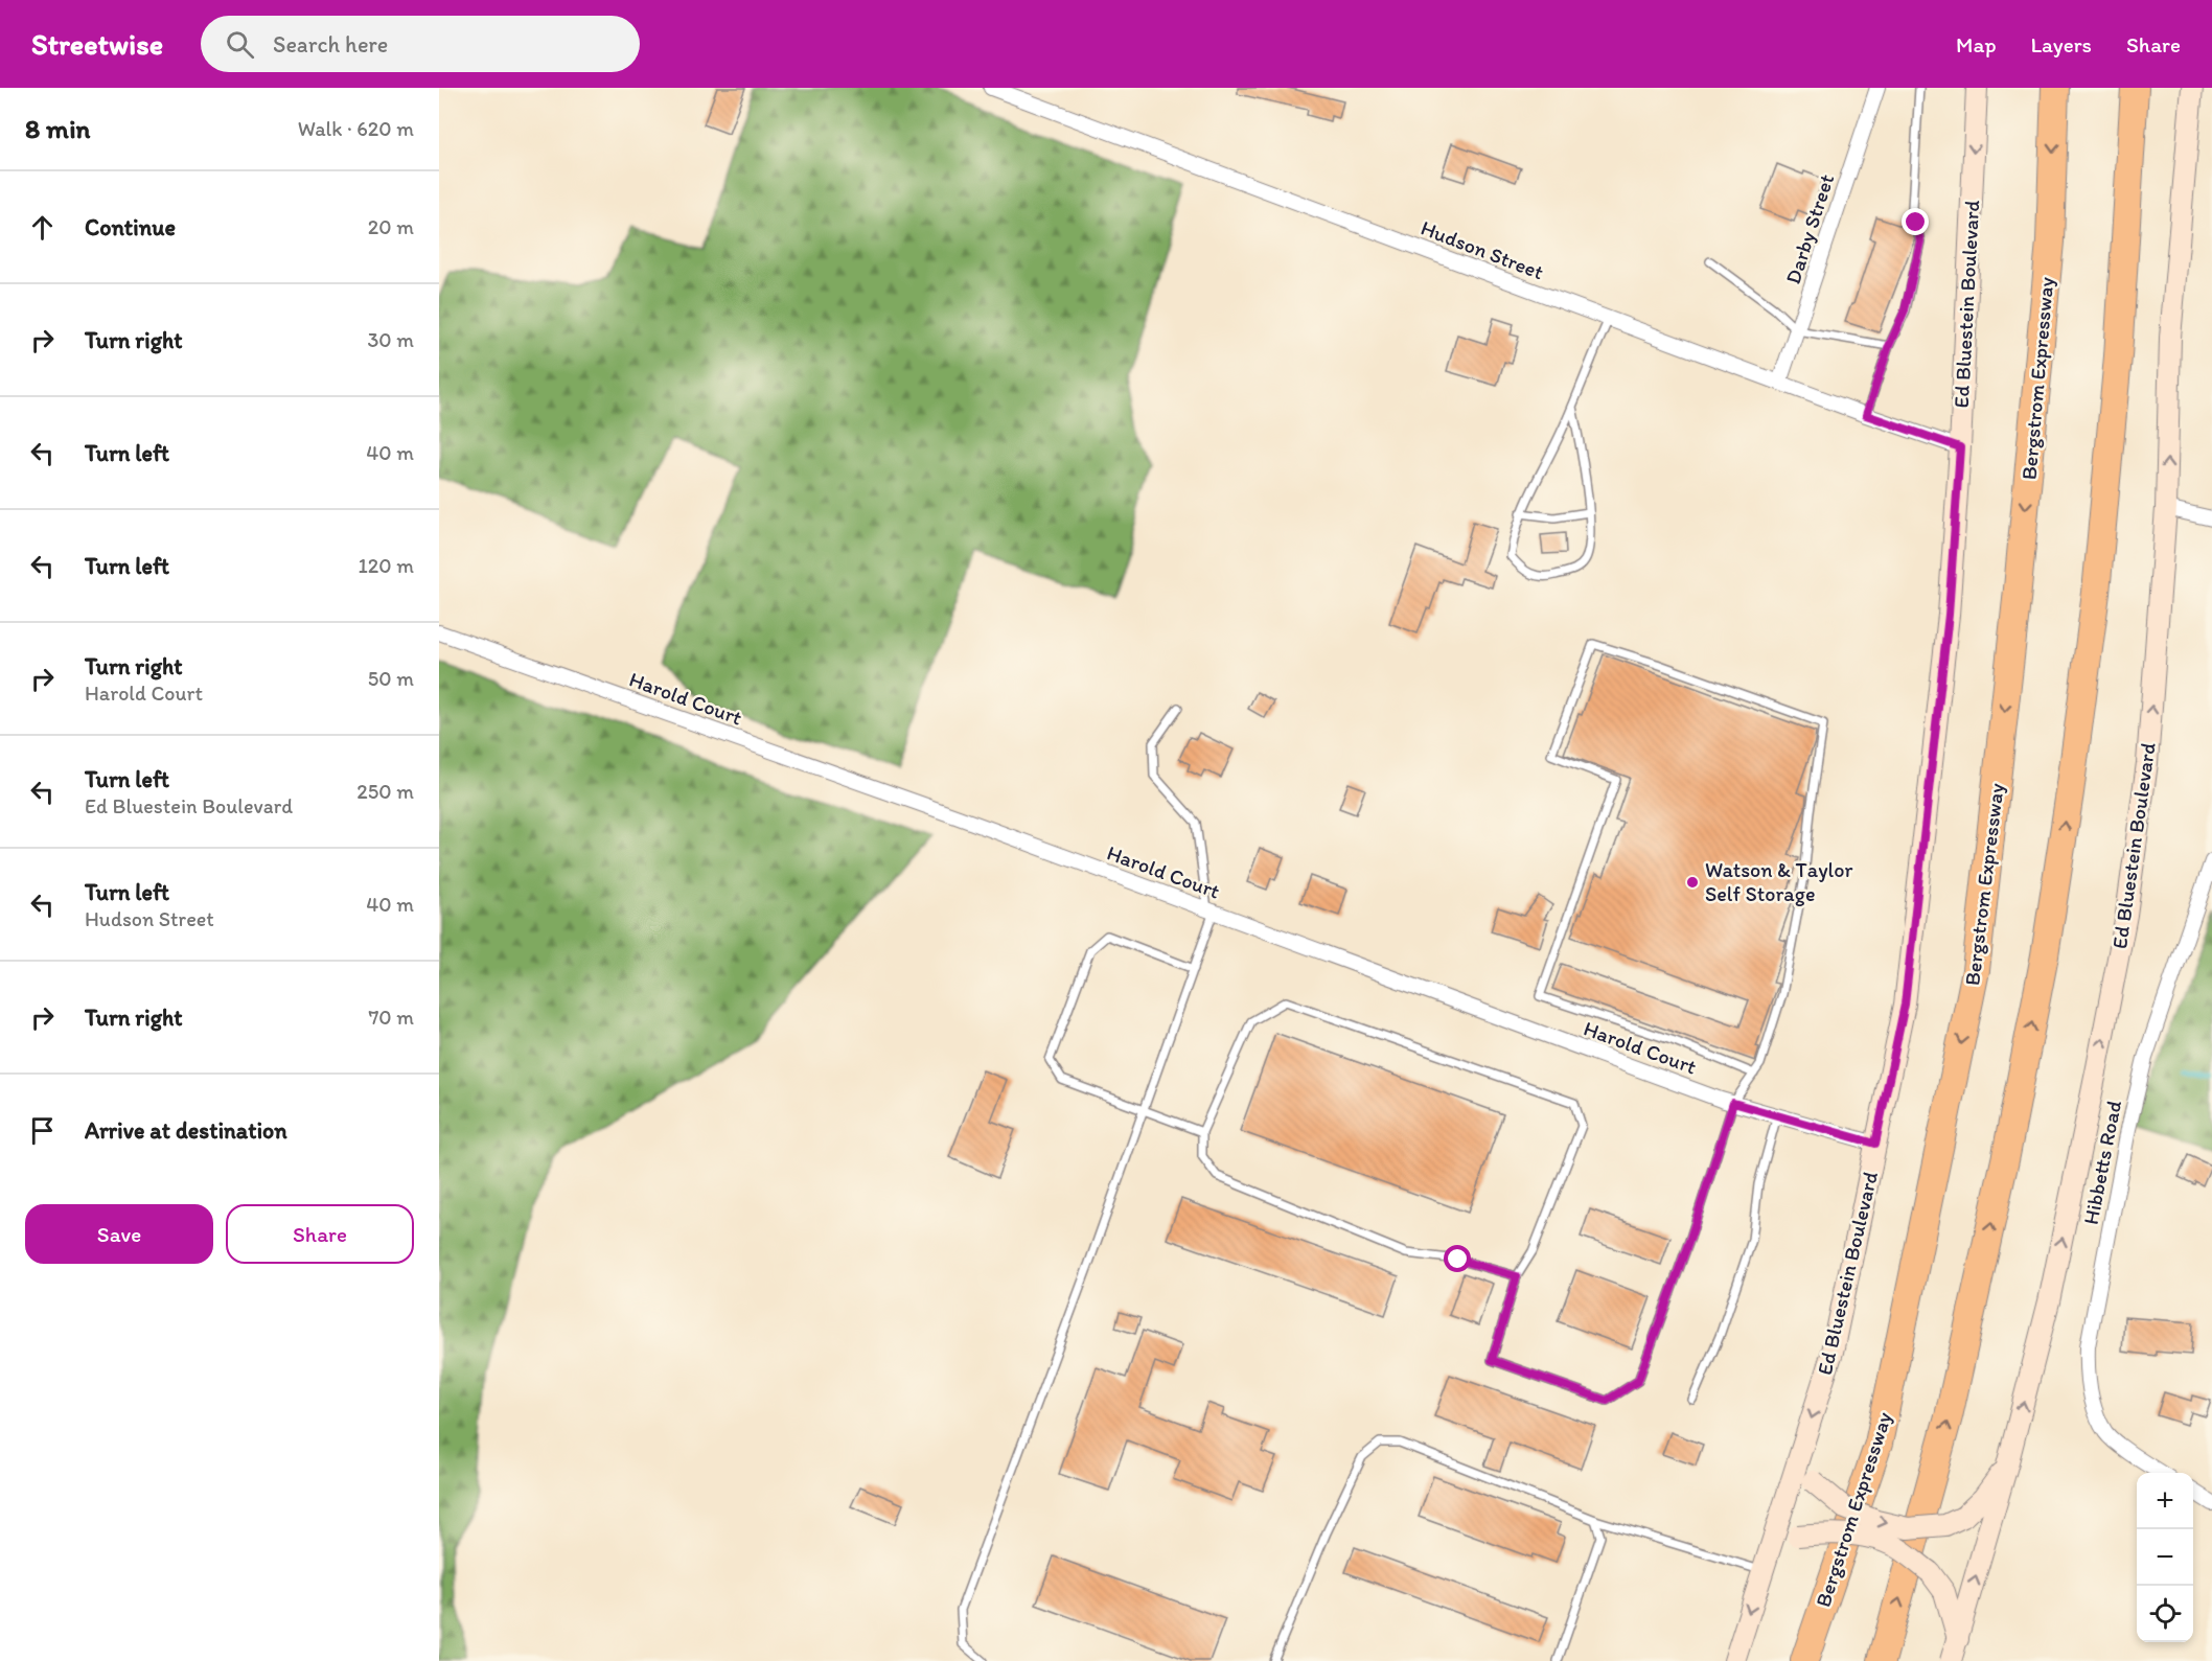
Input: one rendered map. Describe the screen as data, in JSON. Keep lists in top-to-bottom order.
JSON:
{
  "streets": {
    "highway": ["Bergstrom Expressway"],
    "main road": ["Ed Bluestein Boulevard"],
    "street": [
      "Darby Street",
      "Hudson Street",
      "Harold Court",
      "Hibbetts Road"
    ]
  },
  "crossings": [
    ["Darby Street", "Hudson Street"],
    ["Hudson Street", "Ed Bluestein Boulevard"],
    ["Ed Bluestein Boulevard", "Harold Court"]
  ],
  "places": ["Watson & Taylor Self Storage"],
  "page": {
    "header": "Streetwise",
    "search": "Search here",
    "nav": ["Map", "Layers", "Share"],
    "heading": ["8 min", "Walk · 620 m"],
    "list": [
      ["Continue", "20 m"],
      ["Turn right", "30 m"],
      ["Turn left", "40 m"],
      ["Turn left", "120 m"],
      ["Turn right", "Harold Court", "50 m"],
      ["Turn left", "Ed Bluestein Boulevard", "250 m"],
      ["Turn left", "Hudson Street", "40 m"],
      ["Turn right", "70 m"],
      "Arrive at destination"
    ],
    "buttons": ["Save", "Share"],
    "map_buttons": ["+", "−"]
  }
}
